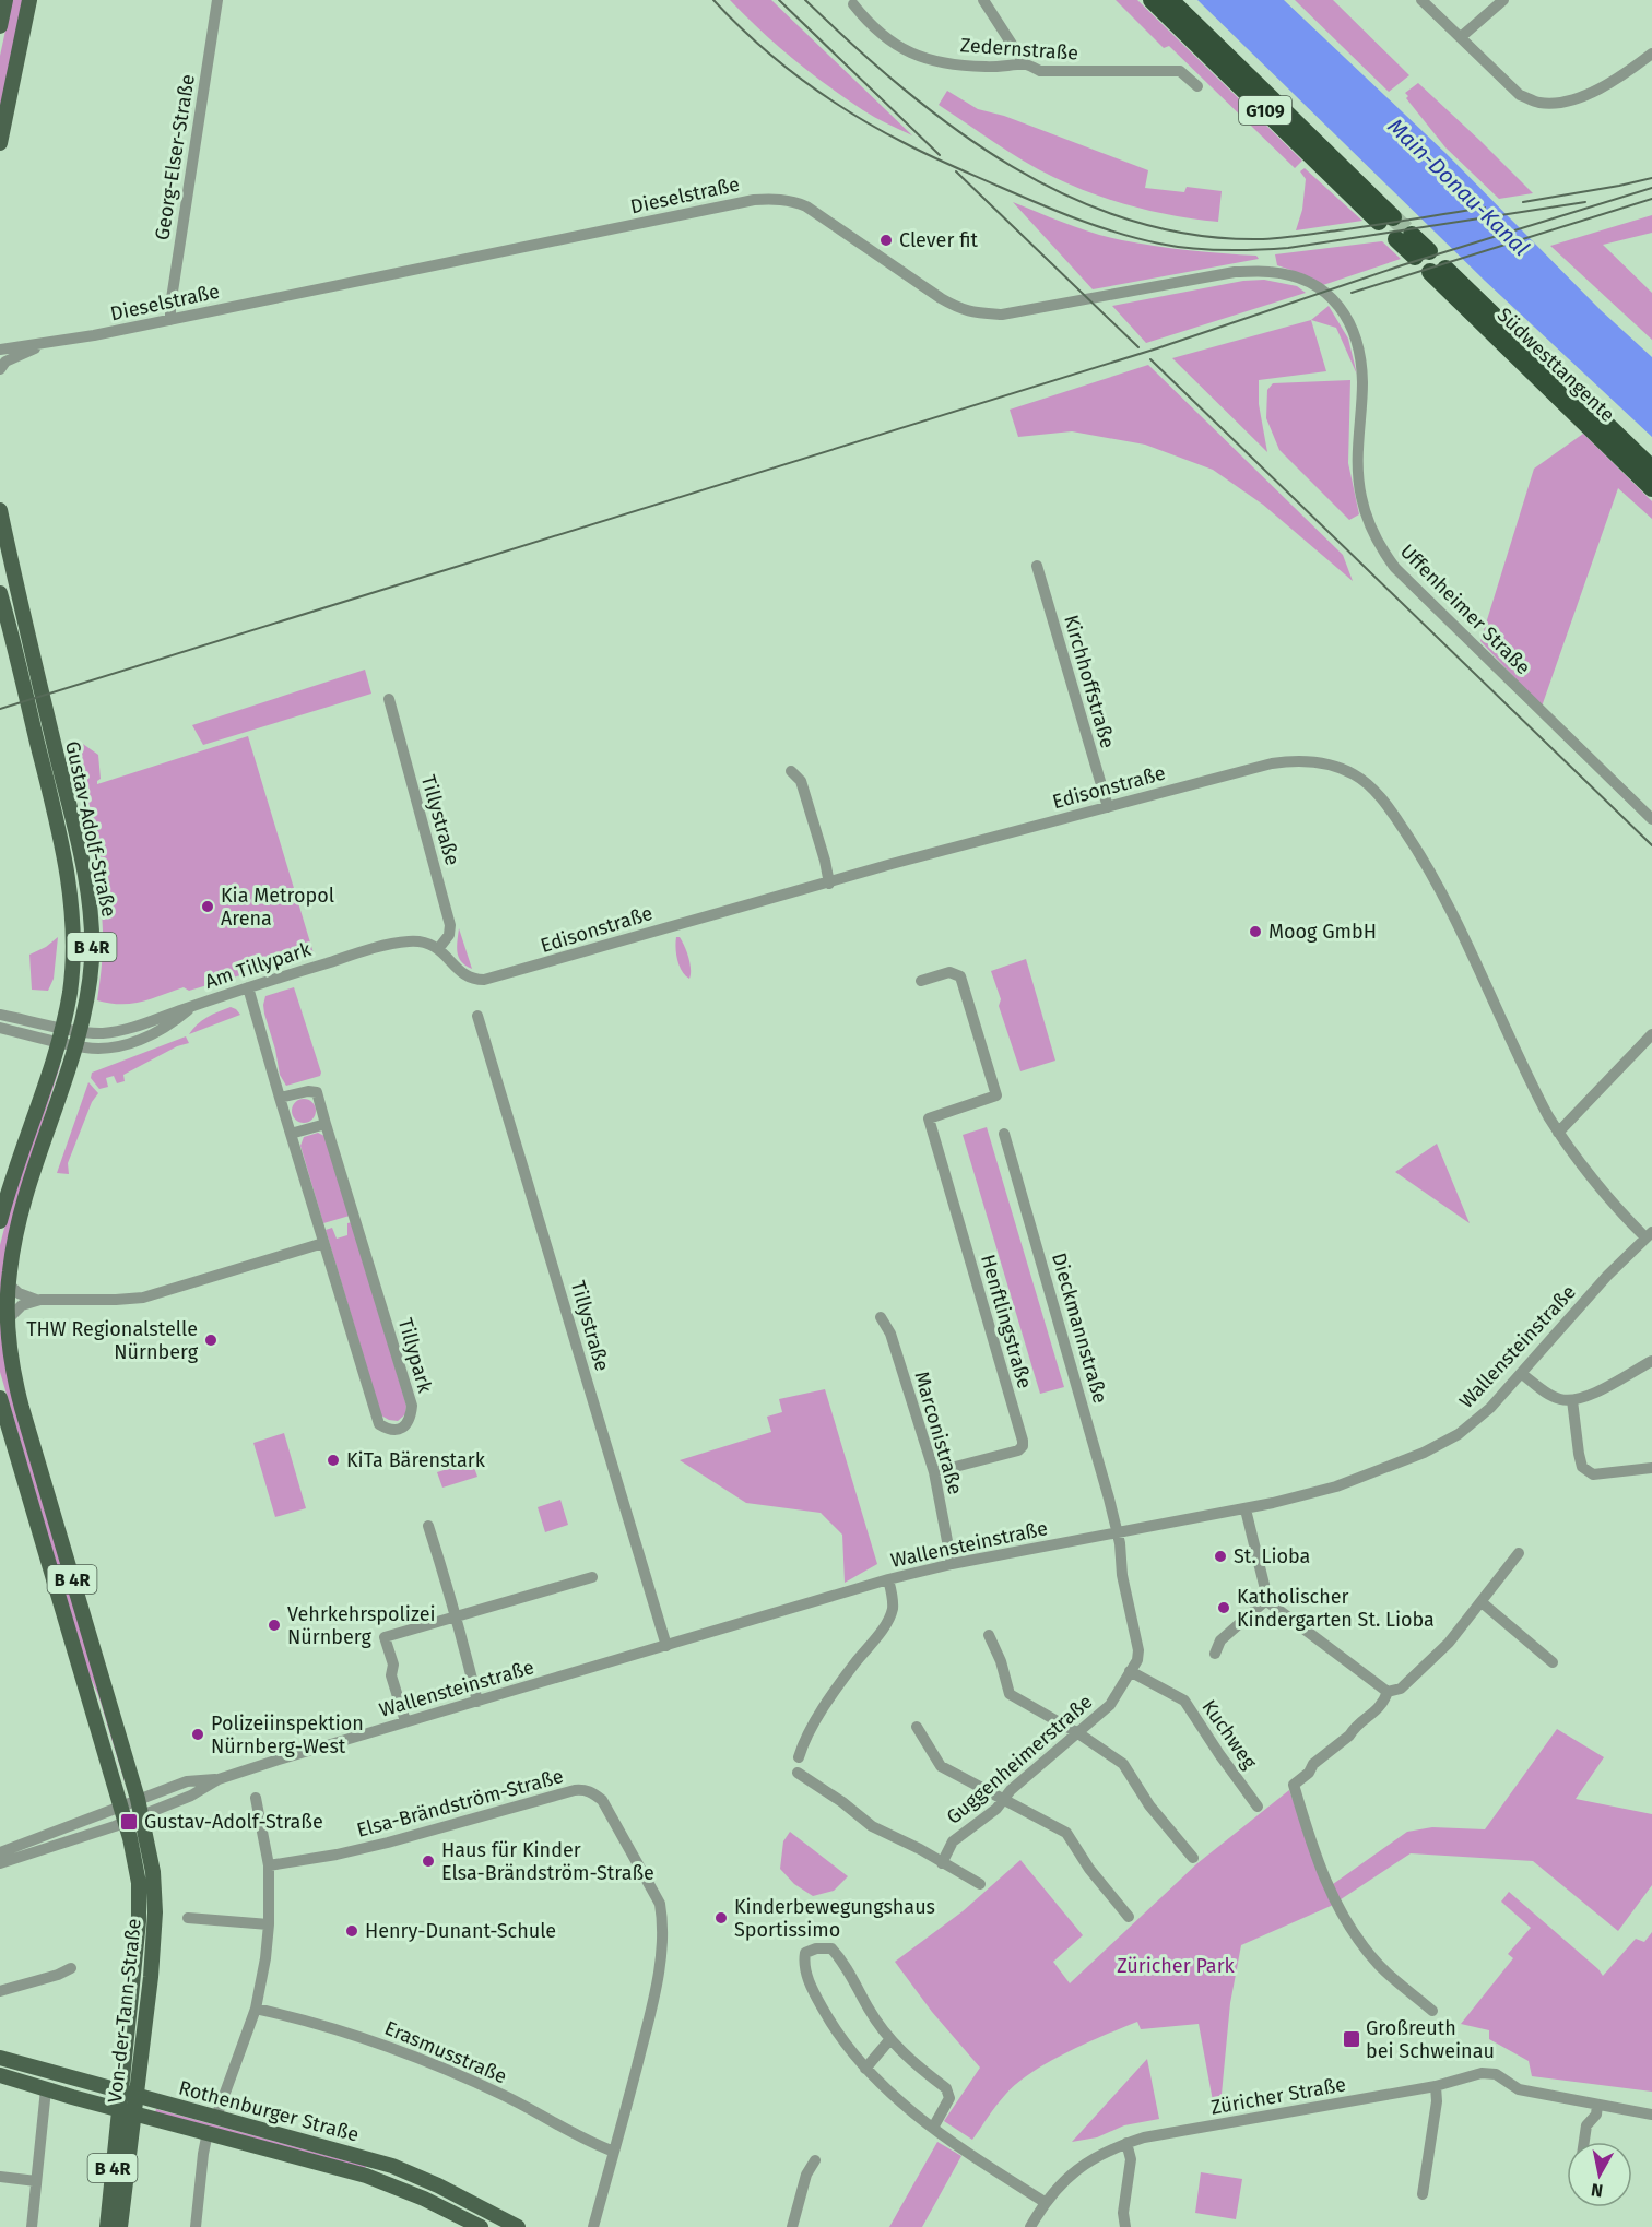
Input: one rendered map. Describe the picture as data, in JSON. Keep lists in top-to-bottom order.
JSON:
{
  "streets": {
    "highway": ["G109", "Südwesttangente"],
    "main road": [
      "Gustav-Adolf-Straße",
      "B 4R",
      "Von-der-Tann-Straße",
      "Rothenburger Straße"
    ],
    "street": [
      "Zedernstraße",
      "Georg-Elser-Straße",
      "Dieselstraße",
      "Uffenheimer Straße",
      "Kirchhoffstraße",
      "Edisonstraße",
      "Tillystraße",
      "Am Tillypark",
      "Henftlingstraße",
      "Dieckmannstraße",
      "Wallensteinstraße",
      "Tillypark",
      "Marconistraße",
      "Kuchweg",
      "Guggenheimerstraße",
      "Elsa-Brändström-Straße",
      "Erasmusstraße",
      "Züricher Straße"
    ]
  },
  "crossings": [
    ["Georg-Elser-Straße", "Dieselstraße"],
    ["Dieselstraße", "Uffenheimer Straße"],
    ["Kirchhoffstraße", "Edisonstraße"],
    ["Edisonstraße", "Tillystraße"],
    ["Edisonstraße", "Am Tillypark"],
    ["Edisonstraße", "Wallensteinstraße"],
    ["Tillystraße", "Am Tillypark"],
    ["Tillystraße", "Wallensteinstraße"],
    ["Gustav-Adolf-Straße", "Am Tillypark"],
    ["Gustav-Adolf-Straße", "Wallensteinstraße"],
    ["Gustav-Adolf-Straße", "Von-der-Tann-Straße"],
    ["B 4R", "Wallensteinstraße"],
    ["B 4R", "Von-der-Tann-Straße"],
    ["Am Tillypark", "Tillypark"],
    ["Henftlingstraße", "Marconistraße"],
    ["Dieckmannstraße", "Wallensteinstraße"],
    ["Dieckmannstraße", "Guggenheimerstraße"],
    ["Wallensteinstraße", "Marconistraße"],
    ["Wallensteinstraße", "Guggenheimerstraße"],
    ["Wallensteinstraße", "Von-der-Tann-Straße"],
    ["Kuchweg", "Guggenheimerstraße"],
    ["Elsa-Brändström-Straße", "Erasmusstraße"],
    ["Von-der-Tann-Straße", "Rothenburger Straße"]
  ],
  "water": ["Main-Donau-Kanal"],
  "parks": ["Züricher Park"],
  "places": {
    "other": [
      "Clever fit",
      "Kia Metropol Arena",
      "Moog GmbH",
      "THW Regionalstelle Nürnberg",
      "KiTa Bärenstark",
      "St. Lioba",
      "Katholischer Kindergarten St. Lioba",
      "Vehrkehrspolizei Nürnberg",
      "Polizeiinspektion Nürnberg-West",
      "Haus für Kinder Elsa-Brändström-Straße",
      "Kinderbewegungshaus Sportissimo",
      "Henry-Dunant-Schule"
    ],
    "transit": ["Gustav-Adolf-Straße", "Großreuth bei Schweinau"]
  },
  "north": "bottom"
}
